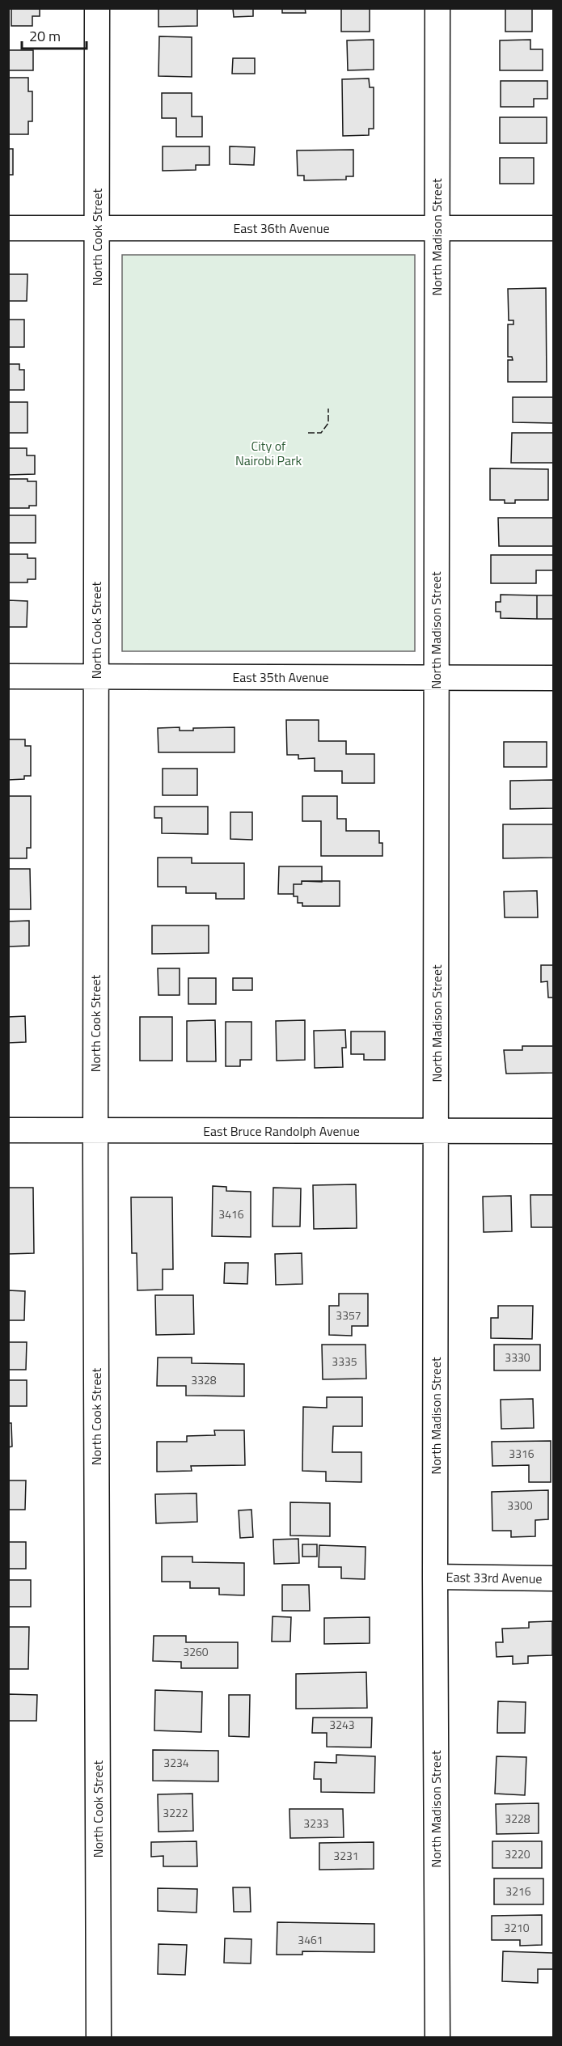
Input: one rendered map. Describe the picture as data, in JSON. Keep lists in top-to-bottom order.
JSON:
{
  "streets": {
    "street": [
      "East 36th Avenue",
      "North Cook Street",
      "North Madison Street",
      "East 35th Avenue",
      "East Bruce Randolph Avenue",
      "East 33rd Avenue"
    ]
  },
  "crossings": [
    ["East 36th Avenue", "North Cook Street"],
    ["East 36th Avenue", "North Madison Street"],
    ["North Cook Street", "East 35th Avenue"],
    ["North Cook Street", "East Bruce Randolph Avenue"],
    ["North Madison Street", "East 35th Avenue"],
    ["North Madison Street", "East Bruce Randolph Avenue"],
    ["North Madison Street", "East 33rd Avenue"]
  ],
  "parks": ["City of Nairobi Park"],
  "house_numbers": [
    "3416",
    "3357",
    "3330",
    "3335",
    "3328",
    "3316",
    "3300",
    "3260",
    "3243",
    "3234",
    "3222",
    "3228",
    "3233",
    "3220",
    "3231",
    "3216",
    "3210",
    "3461"
  ],
  "scale_bar": "20 m"
}
